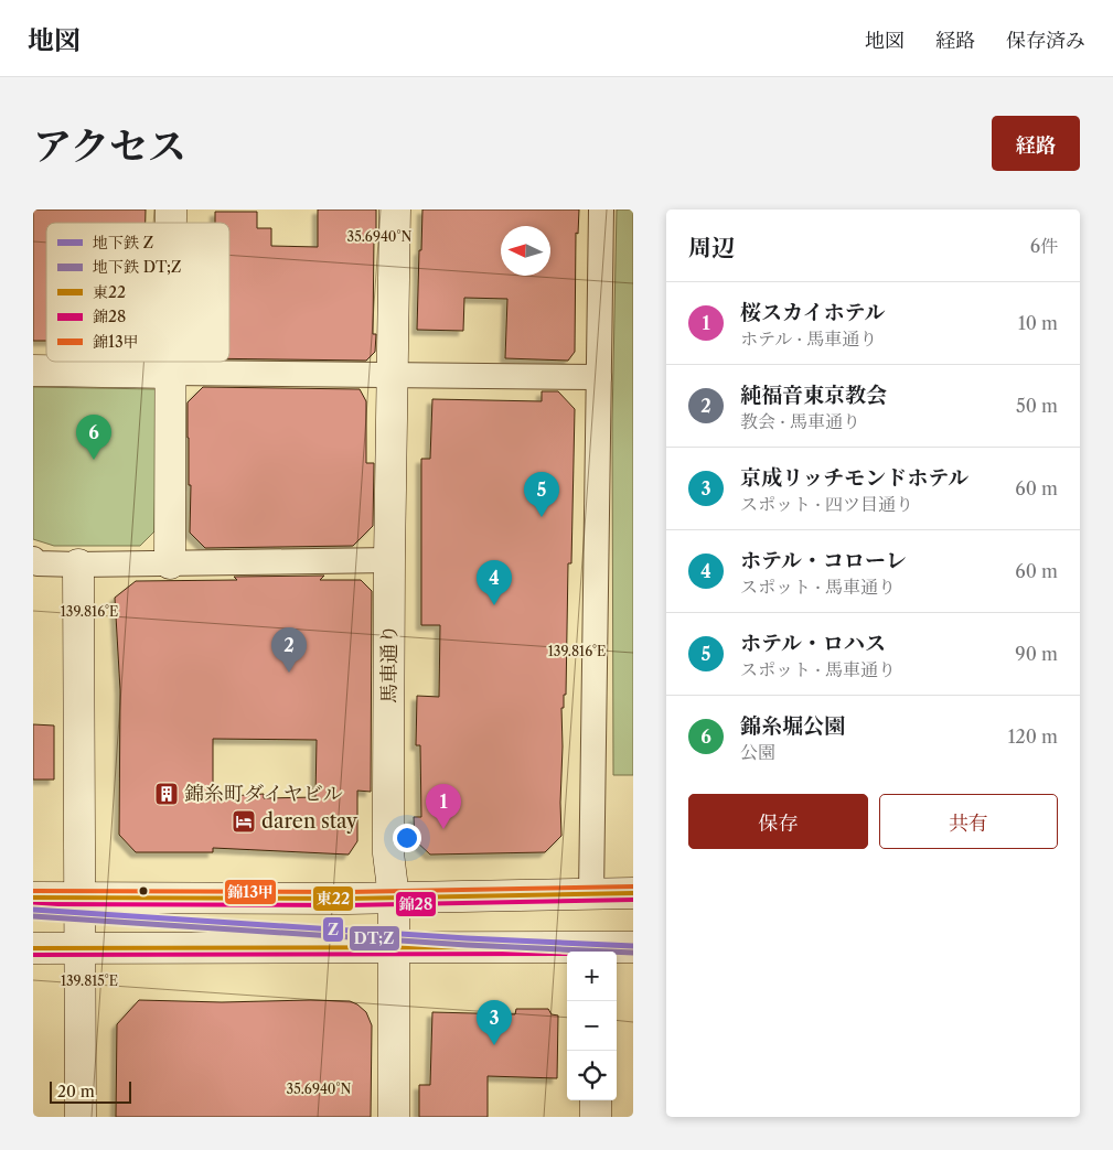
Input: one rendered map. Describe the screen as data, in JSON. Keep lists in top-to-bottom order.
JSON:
{
  "streets": {
    "street": ["馬車通り"]
  },
  "places": {
    "building": ["錦糸町ダイヤビル"],
    "hotel": ["daren stay"]
  },
  "lines": [
    "transit line 錦13甲",
    "transit line 東22",
    "transit line 錦28",
    "metro line Z",
    "metro line DT;Z"
  ],
  "legend": [
    "地下鉄 Z",
    "地下鉄 DT;Z",
    "東22",
    "錦28",
    "錦13甲"
  ],
  "scale_bar": "20 m",
  "north": "left",
  "page": {
    "header": "地図",
    "nav": ["地図", "経路", "保存済み"],
    "title": "アクセス",
    "buttons": [
      "経路",
      ["保存", "共有"]
    ],
    "heading": ["周辺", "6件"],
    "list": [
      {
        "mark": "1",
        "name": "桜スカイホテル",
        "note": "ホテル · 馬車通り",
        "value": "10 m"
      },
      {
        "mark": "2",
        "name": "純福音東京教会",
        "note": "教会 · 馬車通り",
        "value": "50 m"
      },
      {
        "mark": "3",
        "name": "京成リッチモンドホテル",
        "note": "スポット · 四ツ目通り",
        "value": "60 m"
      },
      {
        "mark": "4",
        "name": "ホテル・コローレ",
        "note": "スポット · 馬車通り",
        "value": "60 m"
      },
      {
        "mark": "5",
        "name": "ホテル・ロハス",
        "note": "スポット · 馬車通り",
        "value": "90 m"
      },
      {
        "mark": "6",
        "name": "錦糸堀公園",
        "note": "公園",
        "value": "120 m"
      }
    ],
    "pins": [
      "6",
      "5",
      "4",
      "2",
      "1",
      "3"
    ],
    "map_buttons": ["+", "−"],
    "scale": "20 m"
  },
  "coordinates": ["35.6940°N", "139.816°E", "139.815°E"]
}
